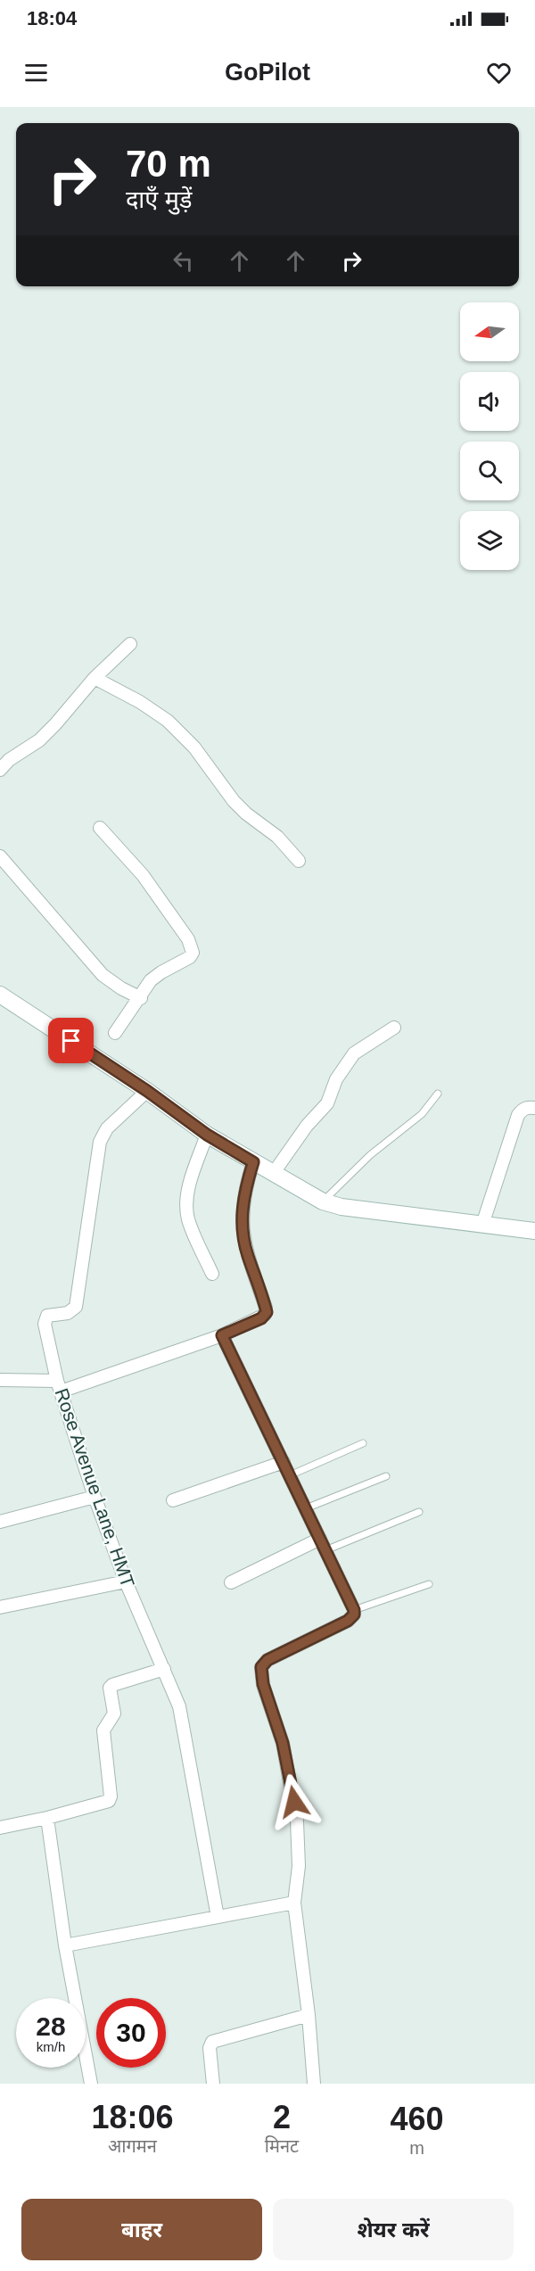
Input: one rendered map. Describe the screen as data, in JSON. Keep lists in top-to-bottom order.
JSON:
{
  "streets": {
    "street": ["Rose Avenue Lane, HMT"]
  },
  "north": "left",
  "page": {
    "status": "18:04",
    "header": "GoPilot",
    "turn": ["70 m", "दाएँ मुड़ें"],
    "speed": "28 km/h",
    "limit": "30",
    "eta": [
      "18:06",
      "आगमन",
      "2",
      "मिनट",
      "460",
      "m"
    ],
    "buttons": ["बाहर", "शेयर करें"]
  }
}
